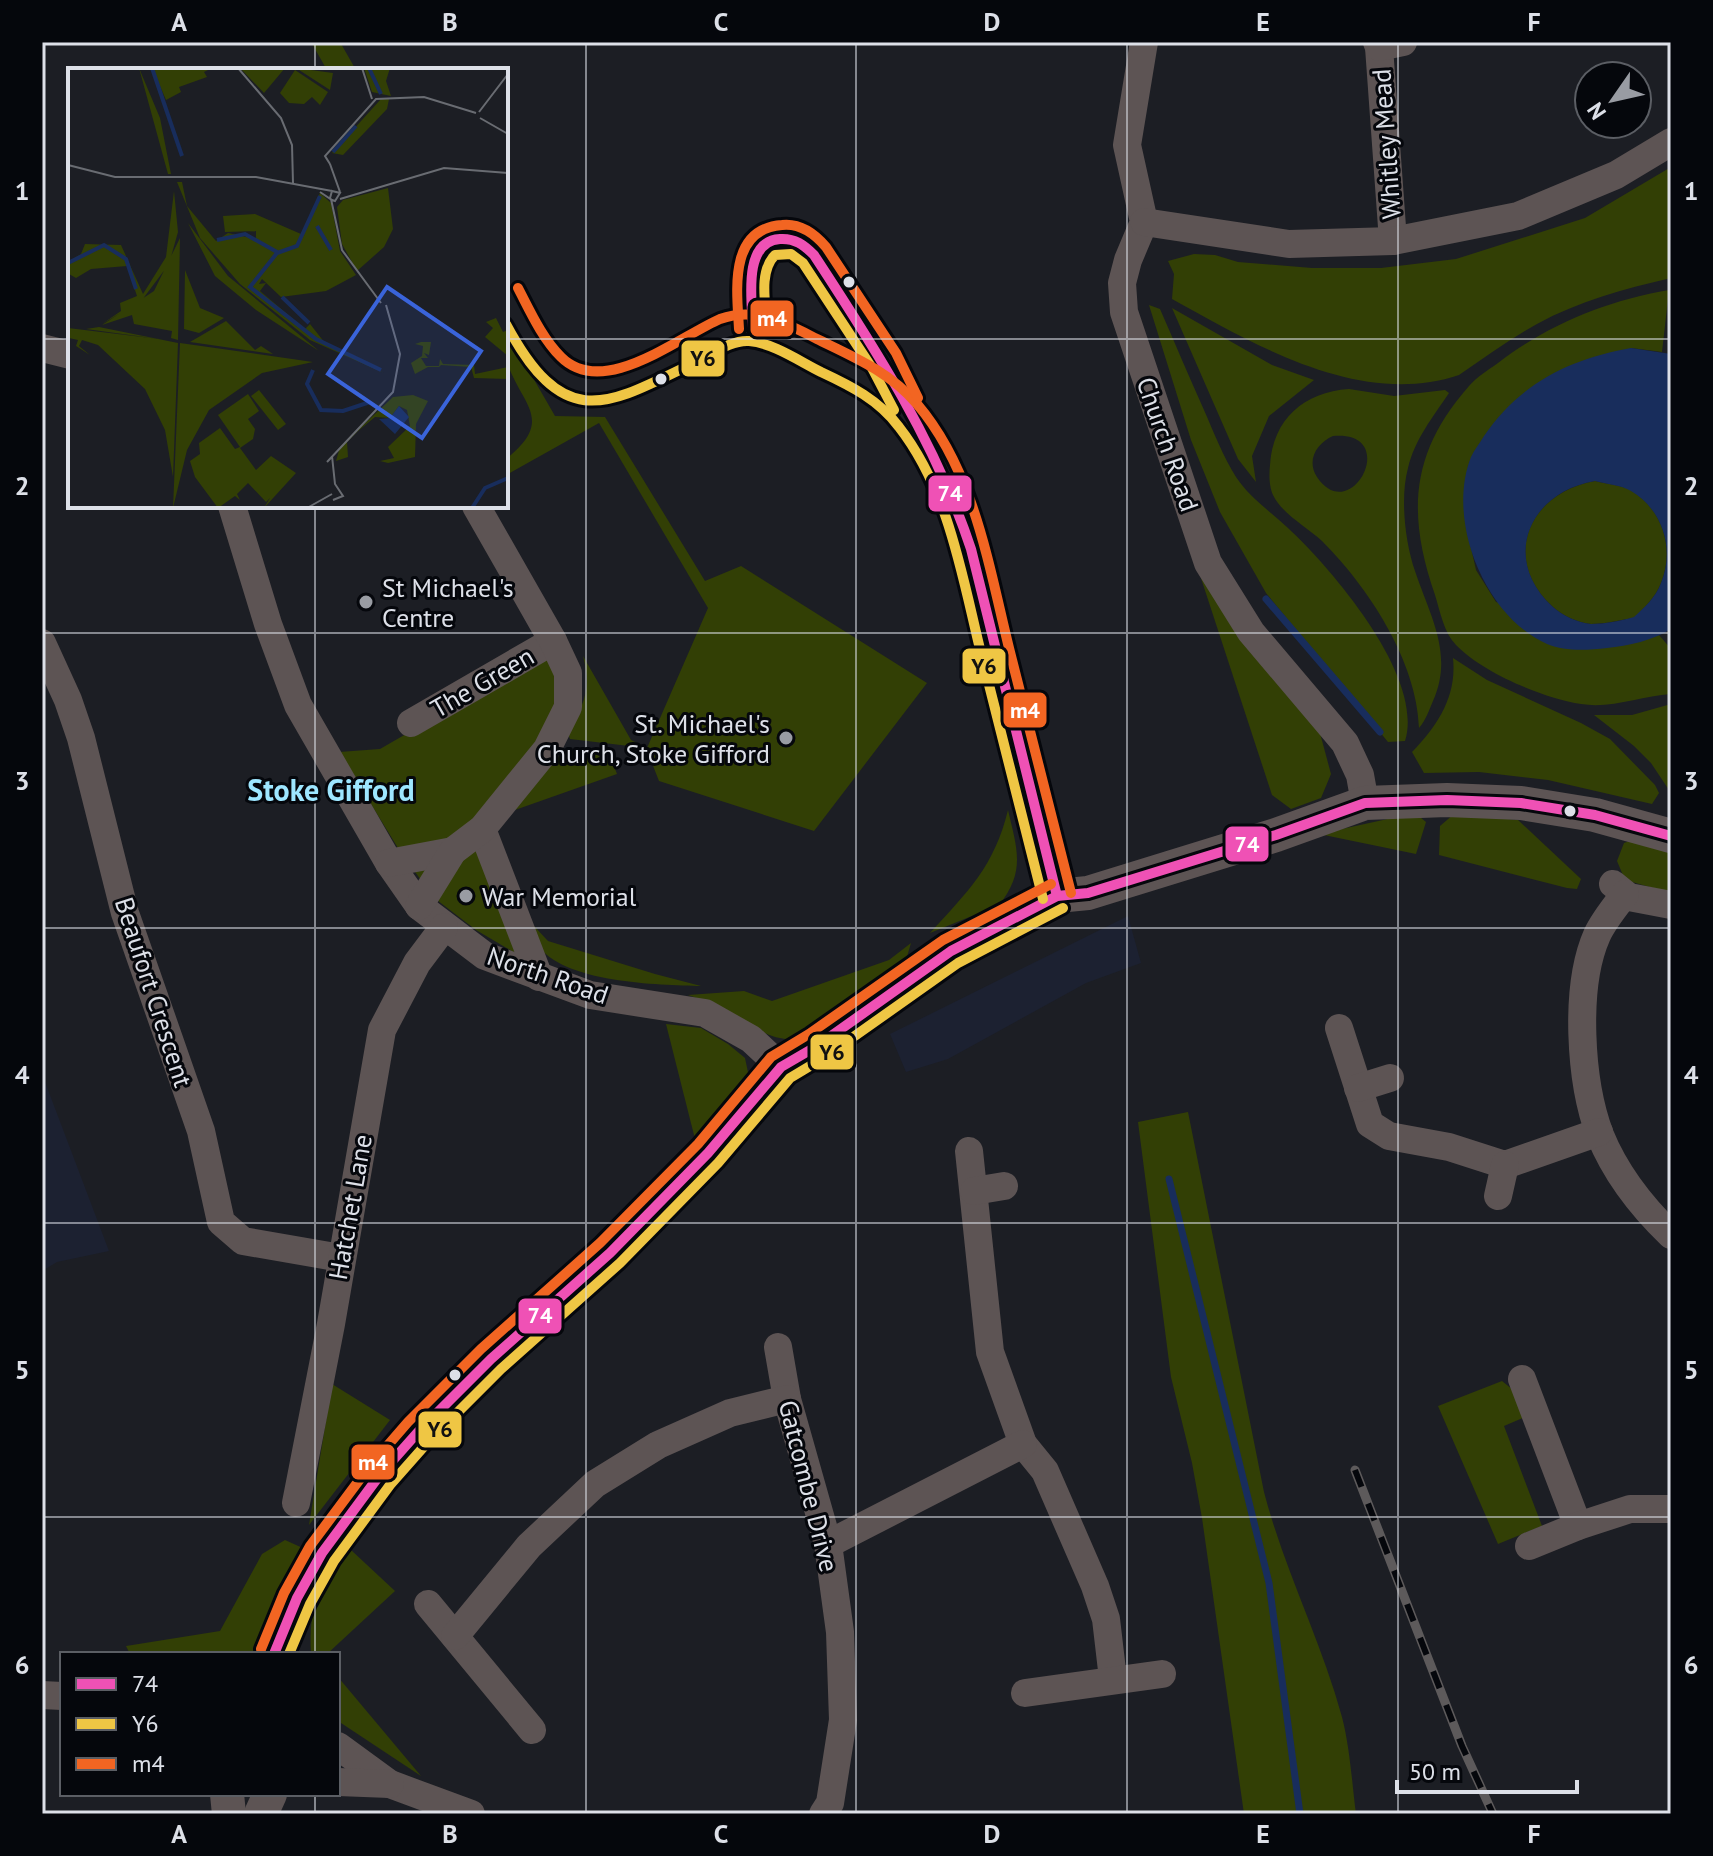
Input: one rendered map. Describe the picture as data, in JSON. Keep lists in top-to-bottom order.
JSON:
{
  "streets": {
    "street": [
      "Whitley Mead",
      "Church Road",
      "The Green",
      "North Road",
      "Beaufort Crescent",
      "Hatchet Lane",
      "Gatcombe Drive"
    ]
  },
  "crossings": [
    ["The Green", "North Road"],
    ["North Road", "Hatchet Lane"],
    ["Beaufort Crescent", "Hatchet Lane"]
  ],
  "districts": ["Stoke Gifford"],
  "places": ["St Michael's Centre", "St. Michael's Church, Stoke Gifford", "War Memorial"],
  "lines": ["transit line m4", "transit line 74", "transit line Y6"],
  "legend": ["74", "Y6", "m4"],
  "scale_bar": "50 m",
  "north": "bottom left",
  "grid": {
    "columns": [
      "A",
      "B",
      "C",
      "D",
      "E",
      "F"
    ],
    "rows": [
      "1",
      "2",
      "3",
      "4",
      "5",
      "6"
    ]
  }
}
